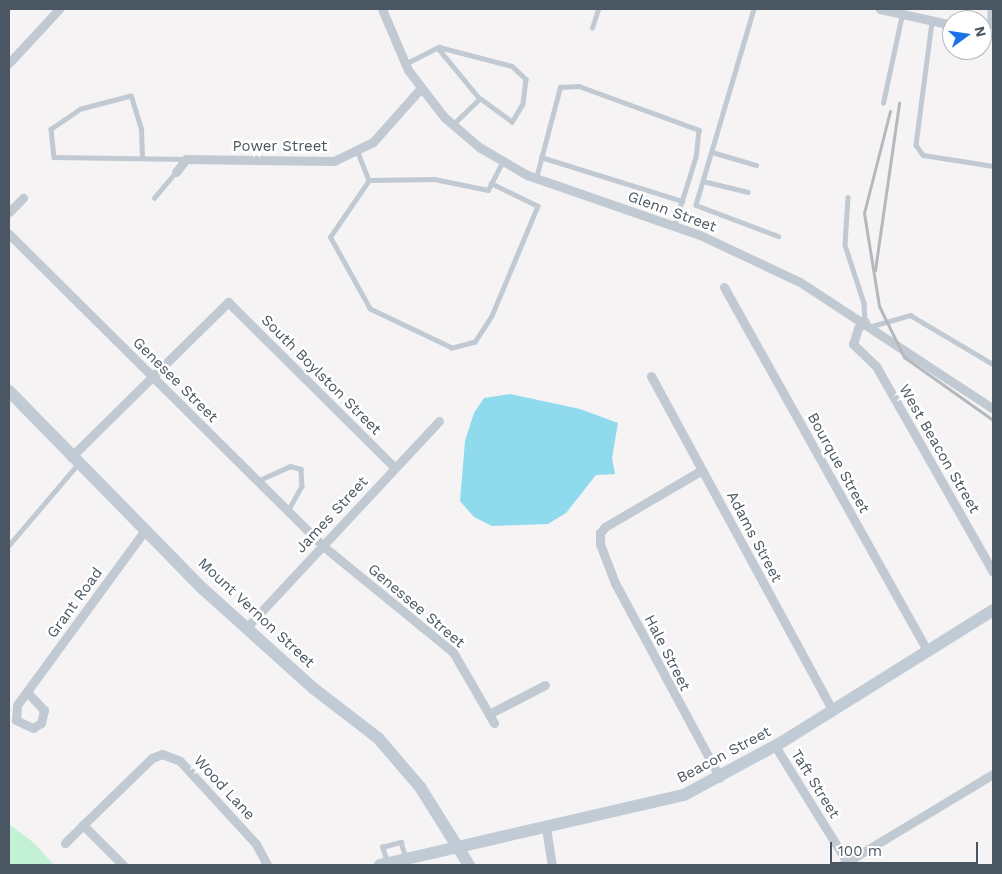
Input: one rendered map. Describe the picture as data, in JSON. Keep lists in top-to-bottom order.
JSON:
{
  "streets": {
    "main road": ["Mount Vernon Street", "Beacon Street"],
    "street": [
      "Power Street",
      "Glenn Street",
      "South Boylston Street",
      "Genesee Street",
      "West Beacon Street",
      "Bourque Street",
      "James Street",
      "Adams Street",
      "Grant Road",
      "Genessee Street",
      "Hale Street",
      "Taft Street",
      "Wood Lane"
    ]
  },
  "crossings": [
    ["Power Street", "Glenn Street"],
    ["Glenn Street", "West Beacon Street"],
    ["South Boylston Street", "Genesee Street"],
    ["South Boylston Street", "James Street"],
    ["Genesee Street", "James Street"],
    ["Genesee Street", "Genessee Street"],
    ["Bourque Street", "Beacon Street"],
    ["James Street", "Genessee Street"],
    ["James Street", "Mount Vernon Street"],
    ["Adams Street", "Hale Street"],
    ["Adams Street", "Beacon Street"],
    ["Grant Road", "Mount Vernon Street"],
    ["Mount Vernon Street", "Beacon Street"],
    ["Hale Street", "Beacon Street"],
    ["Beacon Street", "Taft Street"]
  ],
  "scale_bar": "100 m",
  "north": "right"
}
